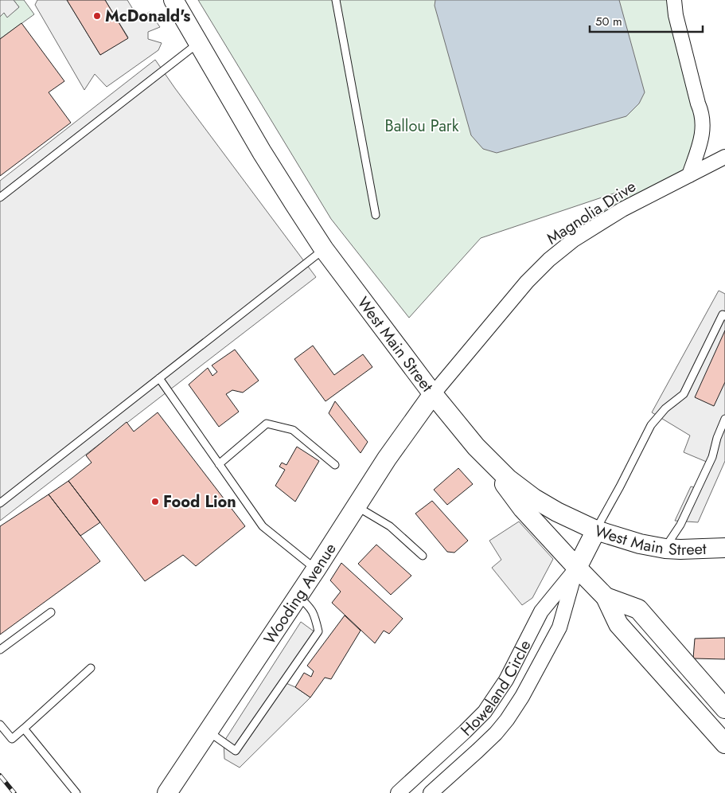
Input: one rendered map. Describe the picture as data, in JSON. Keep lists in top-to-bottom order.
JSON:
{
  "streets": {
    "main road": ["West Main Street", "Wooding Avenue", "Howeland Circle"],
    "street": ["Magnolia Drive"]
  },
  "crossings": [
    ["Magnolia Drive", "West Main Street"],
    ["Magnolia Drive", "Wooding Avenue"],
    ["West Main Street", "Wooding Avenue"],
    ["West Main Street", "Howeland Circle"]
  ],
  "parks": ["Ballou Park"],
  "places": ["McDonald's", "Food Lion"],
  "scale_bar": "50 m"
}
